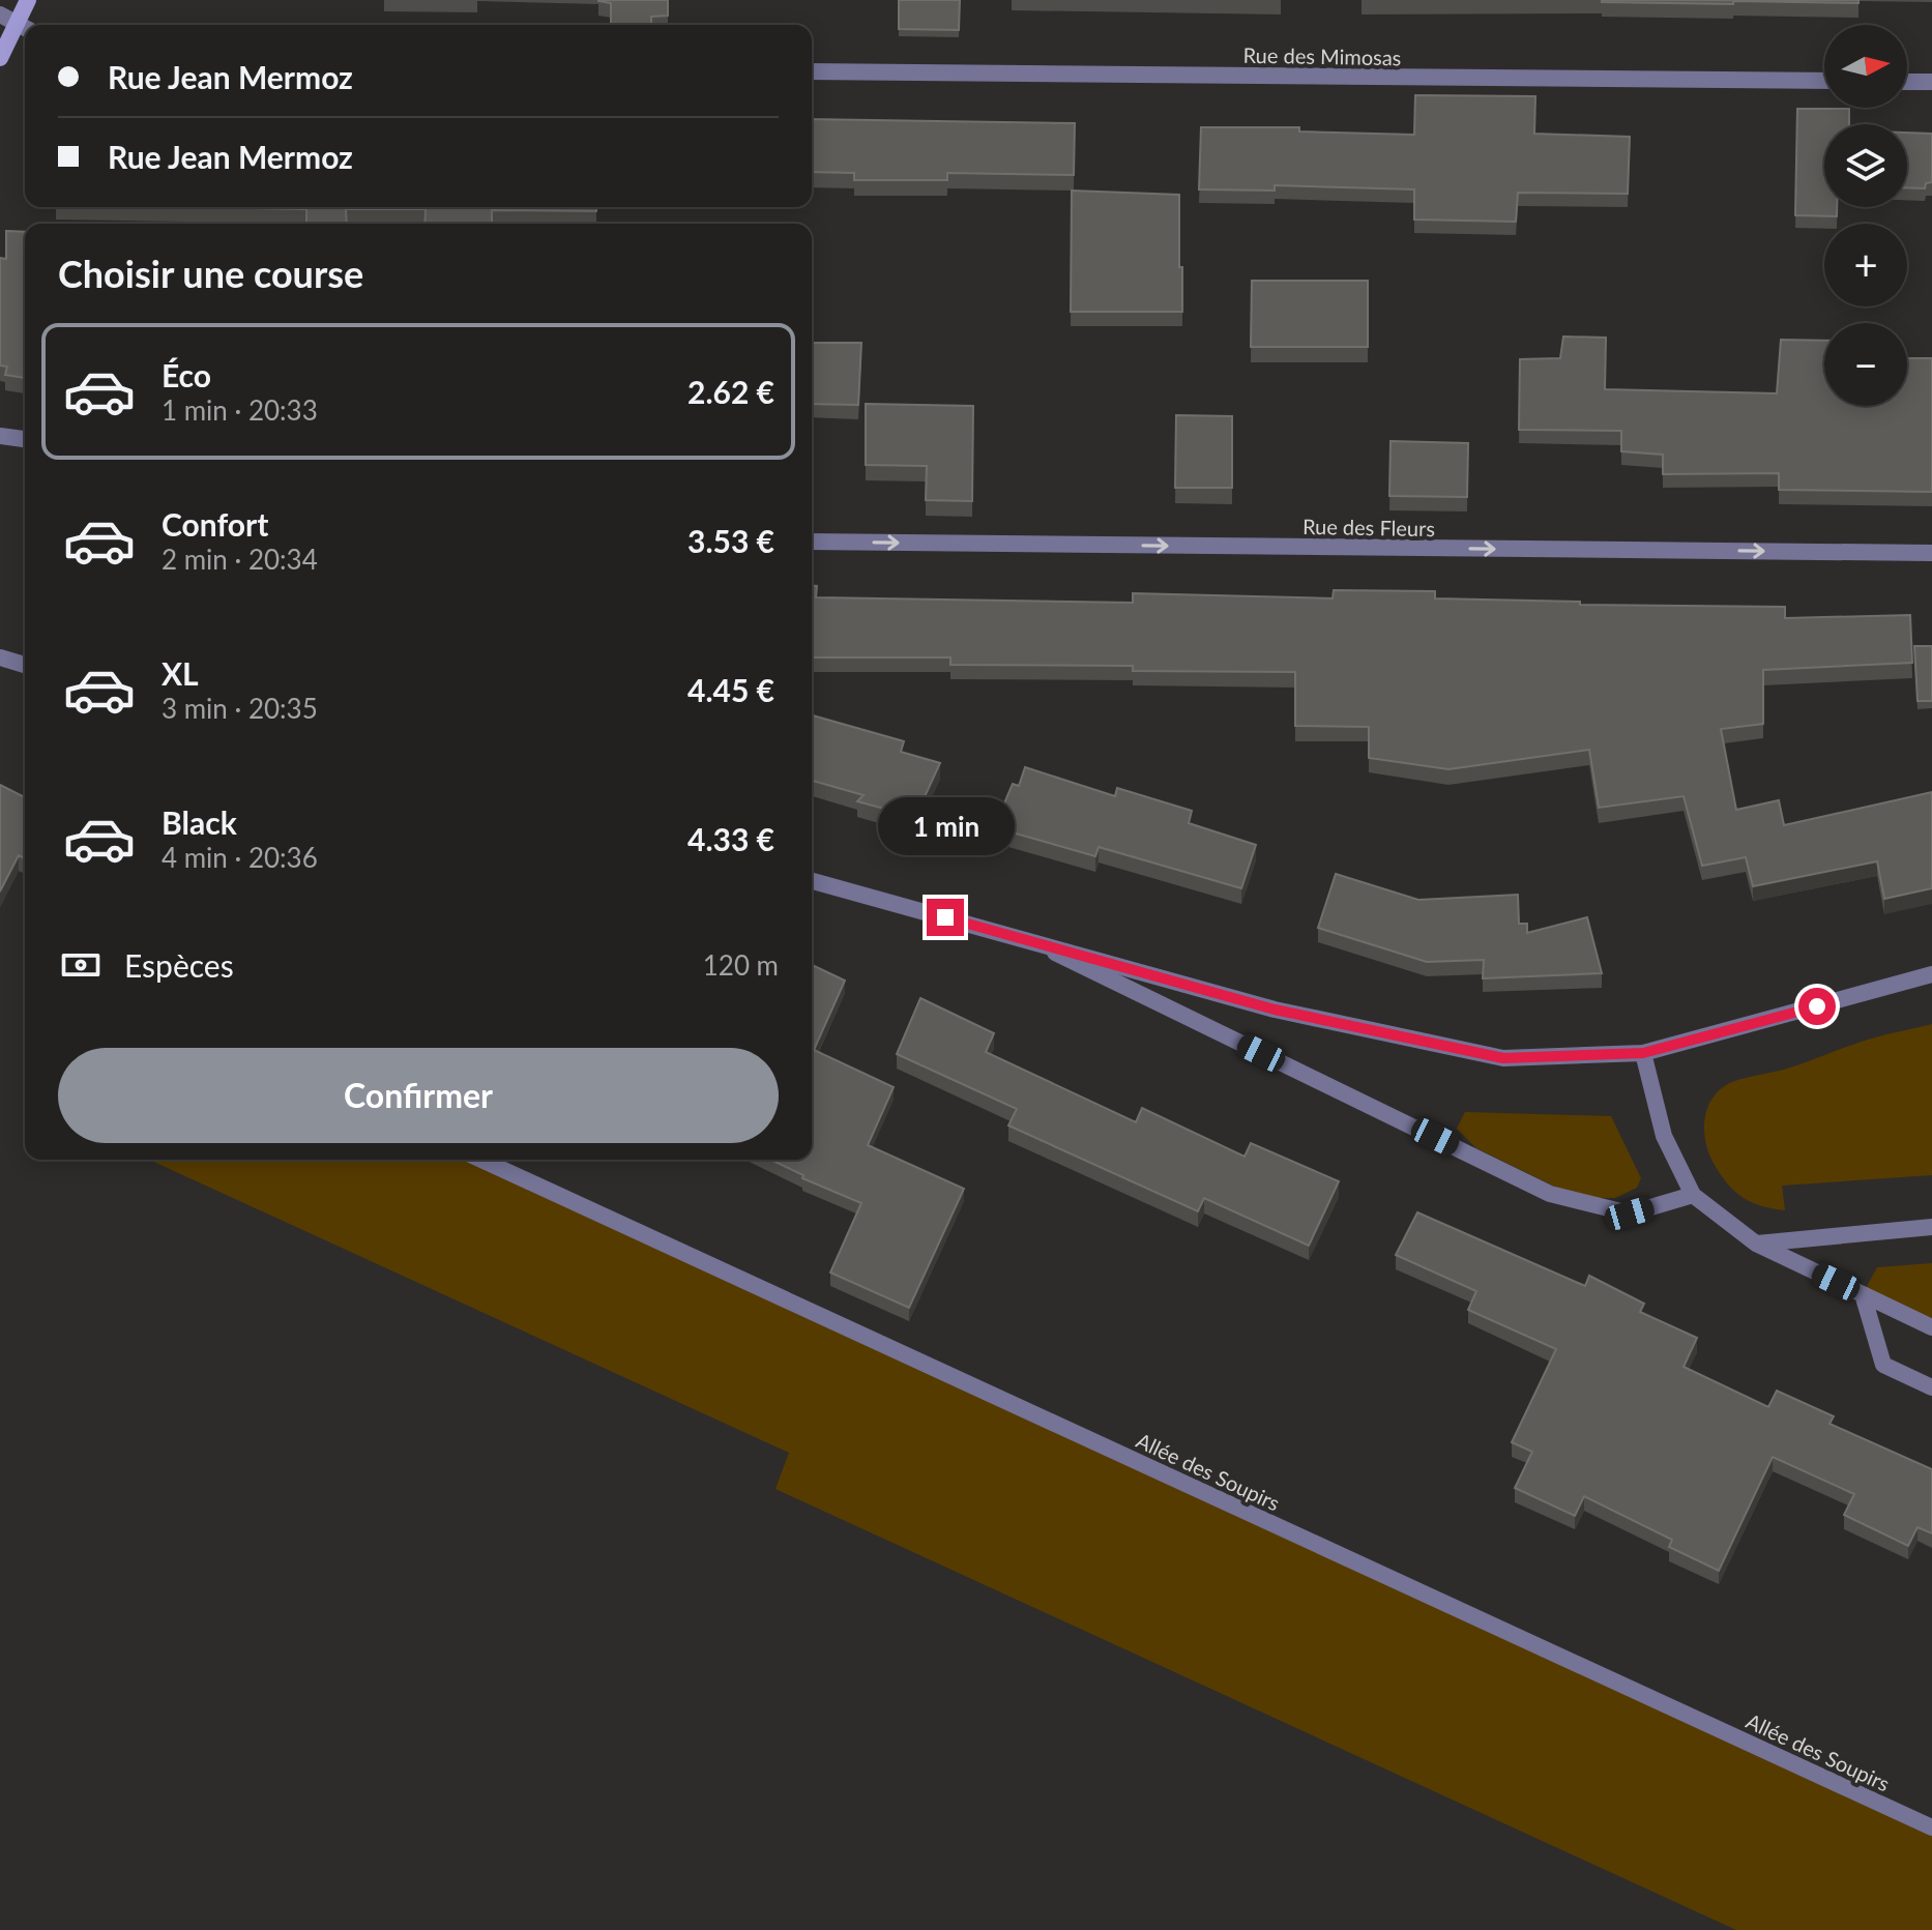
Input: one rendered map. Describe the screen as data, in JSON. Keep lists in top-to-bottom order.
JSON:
{
  "streets": {
    "street": ["Rue des Mimosas", "Rue des Fleurs", "Allée des Soupirs"]
  },
  "one_way": ["Rue des Fleurs"],
  "north": "right",
  "page": {
    "map_buttons": ["+", "−"],
    "banner": ["Rue Jean Mermoz", "Rue Jean Mermoz"],
    "heading": "Choisir une course",
    "list": [
      {
        "name": "Éco",
        "note": "1 min · 20:33",
        "value": "2.62 €"
      },
      {
        "name": "Confort",
        "note": "2 min · 20:34",
        "value": "3.53 €"
      },
      {
        "name": "XL",
        "note": "3 min · 20:35",
        "value": "4.45 €"
      },
      {
        "name": "Black",
        "note": "4 min · 20:36",
        "value": "4.33 €"
      }
    ],
    "bubble": "1 min",
    "pay": ["Espèces", "120 m"],
    "buttons": "Confirmer"
  }
}
